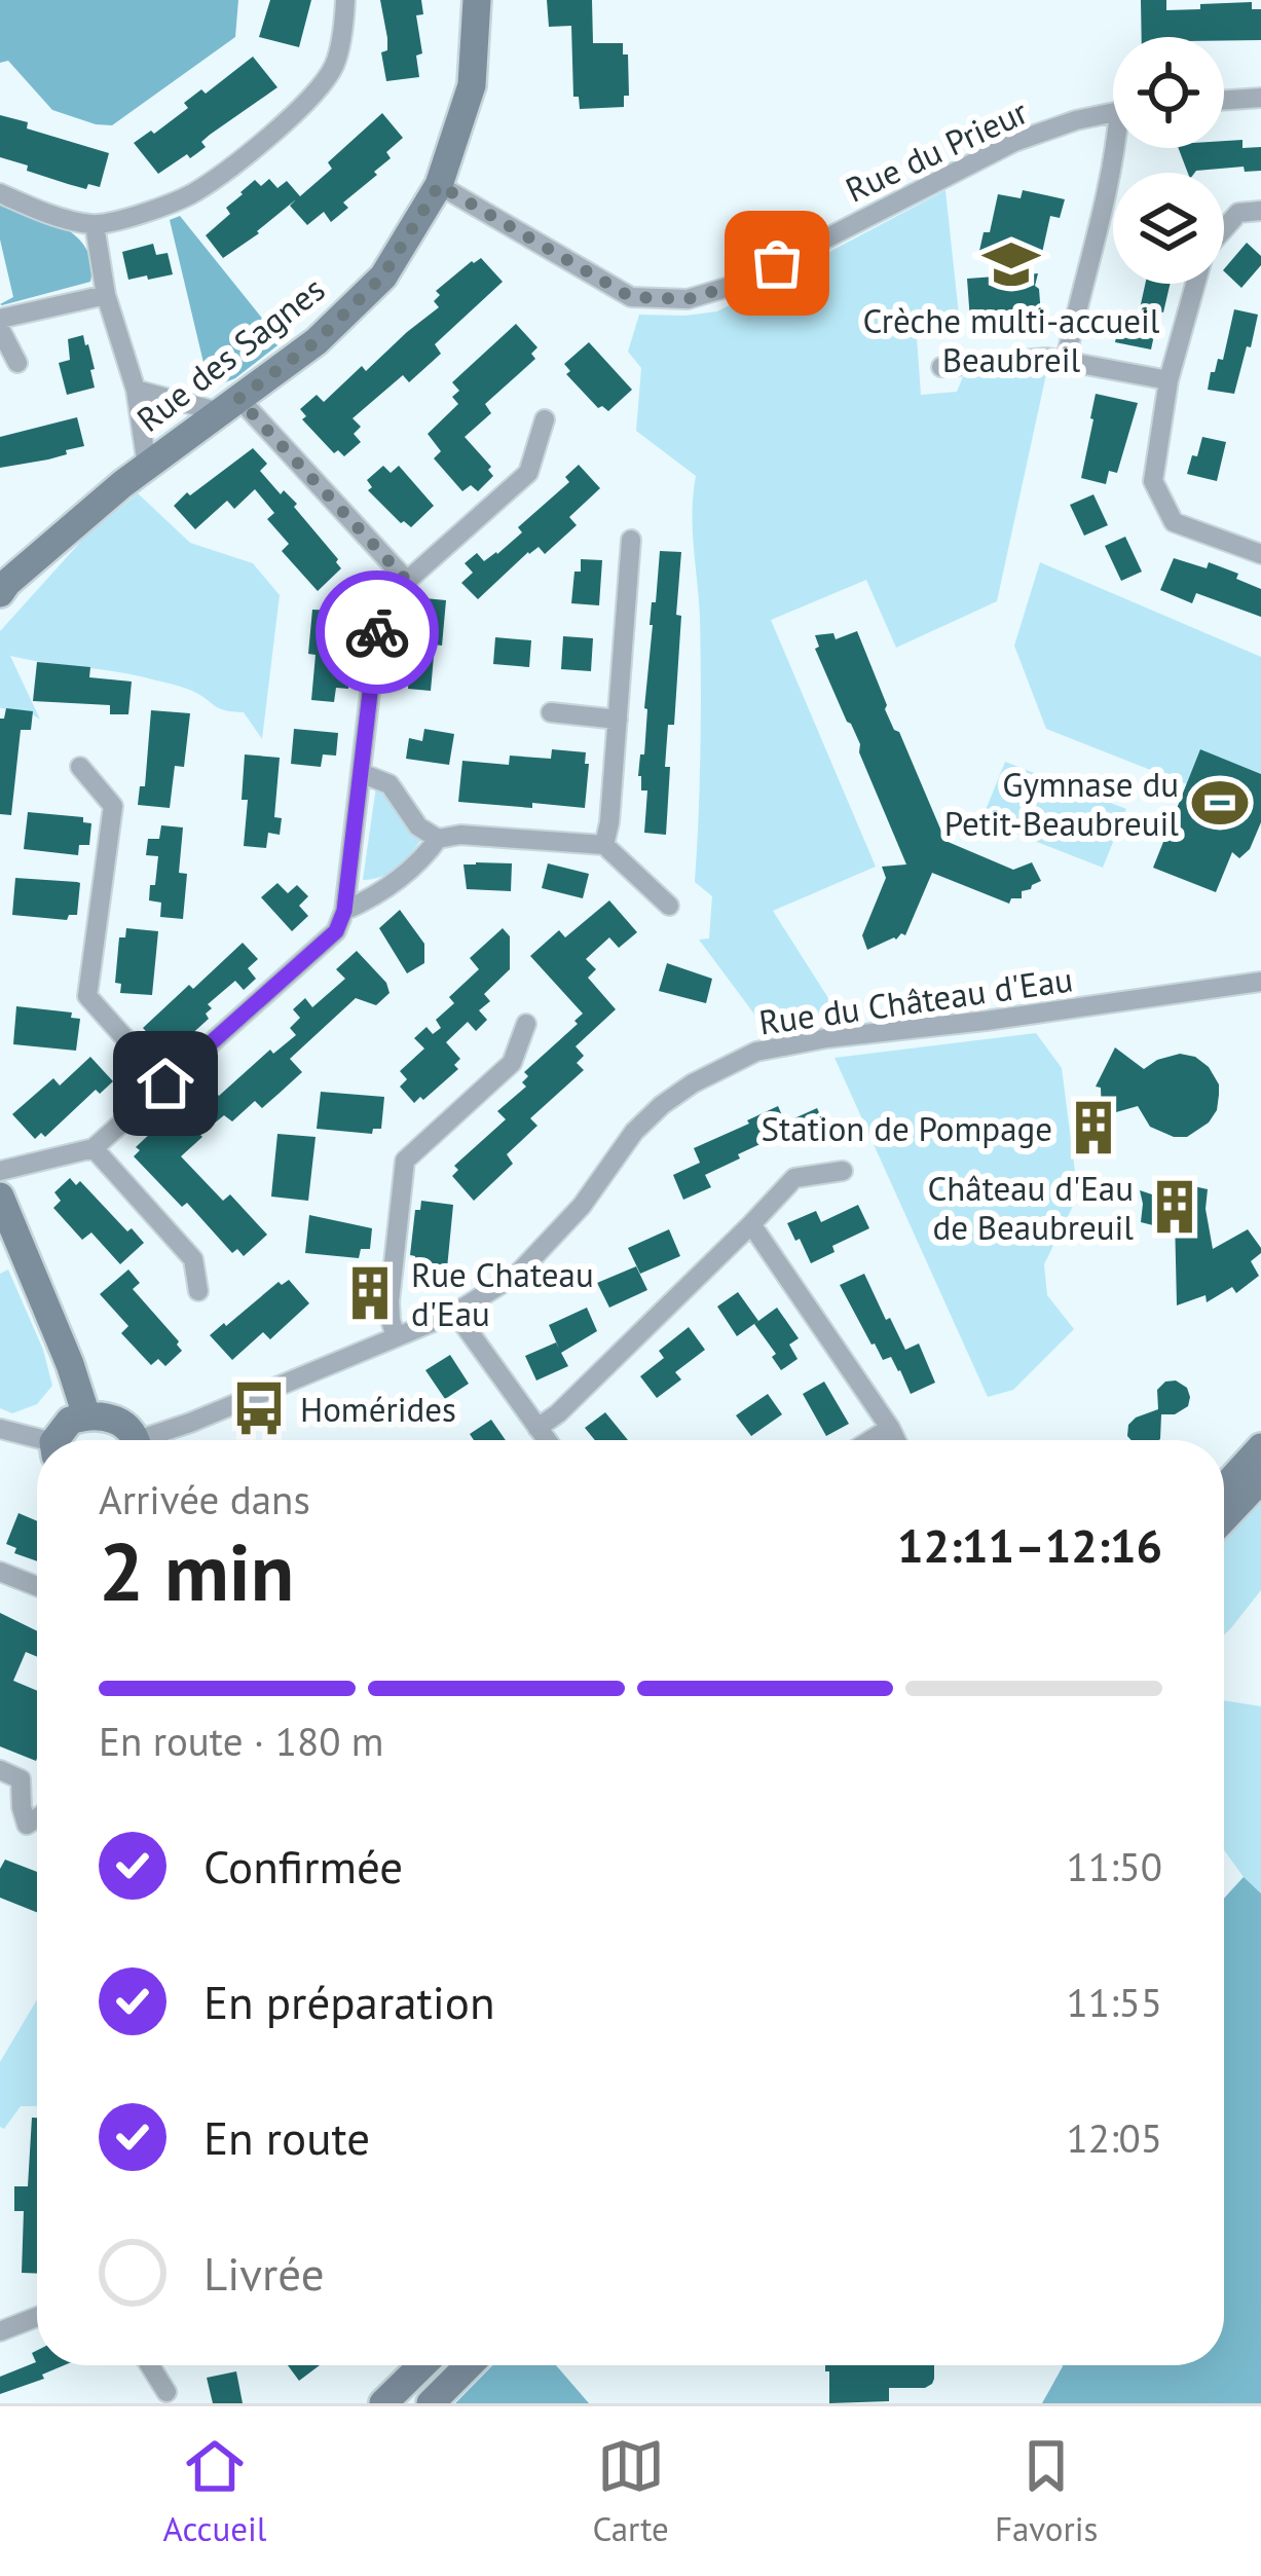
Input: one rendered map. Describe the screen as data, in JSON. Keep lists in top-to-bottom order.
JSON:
{
  "streets": {
    "street": ["Rue du Prieur", "Rue des Sagnes", "Rue du Château d'Eau"]
  },
  "crossings": [
    ["Rue du Prieur", "Rue des Sagnes"]
  ],
  "places": {
    "school or university": ["Crèche multi-accueil Beaubreil"],
    "sports": ["Gymnase du Petit-Beaubreuil"],
    "building": ["Station de Pompage", "Château d'Eau de Beaubreuil", "Rue Chateau d'Eau"],
    "bus stop": ["Homérides"]
  },
  "page": {
    "heading": ["2 min", "Arrivée dans", "12:11–12:16"],
    "bar": "En route · 180 m",
    "list": [
      ["Confirmée", "11:50"],
      ["En préparation", "11:55"],
      ["En route", "12:05"],
      "Livrée"
    ],
    "tabs": ["Accueil", "Carte", "Favoris"]
  }
}
